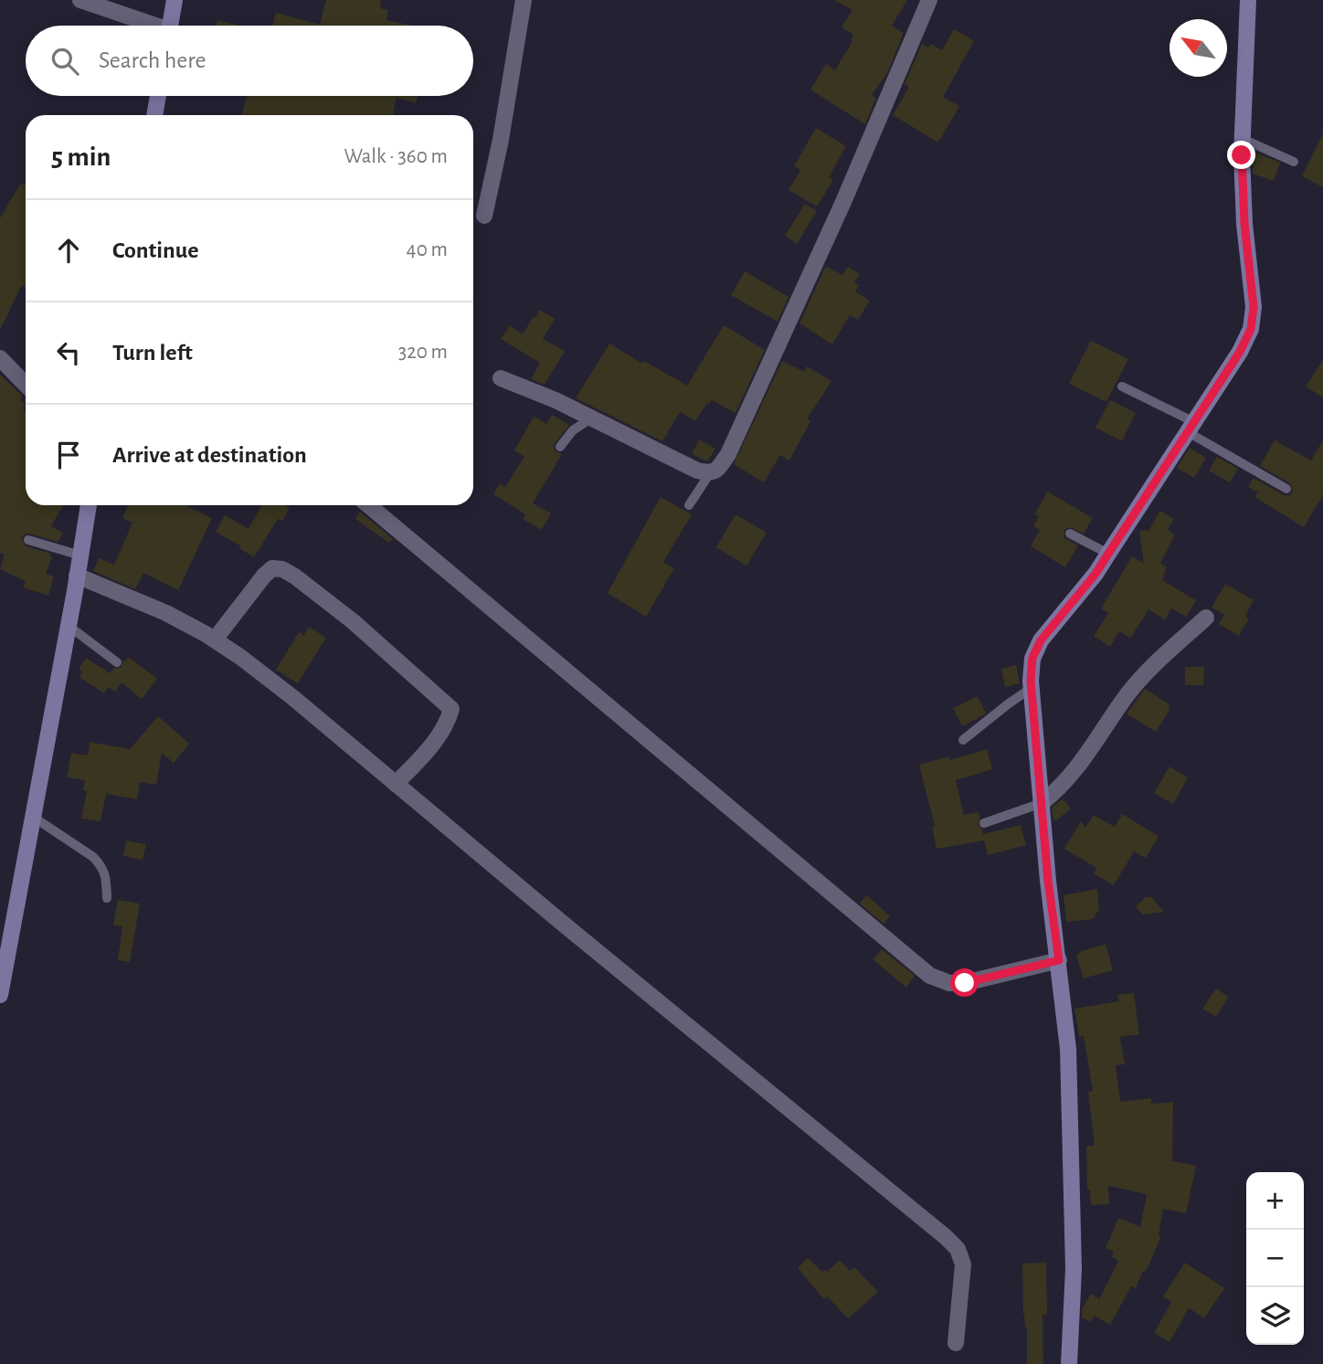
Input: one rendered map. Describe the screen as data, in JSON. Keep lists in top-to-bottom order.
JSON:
{
  "north": "top left",
  "page": {
    "search": "Search here",
    "heading": ["5 min", "Walk · 360 m"],
    "list": [
      ["Continue", "40 m"],
      ["Turn left", "320 m"],
      "Arrive at destination"
    ],
    "map_buttons": ["+", "−"]
  }
}
